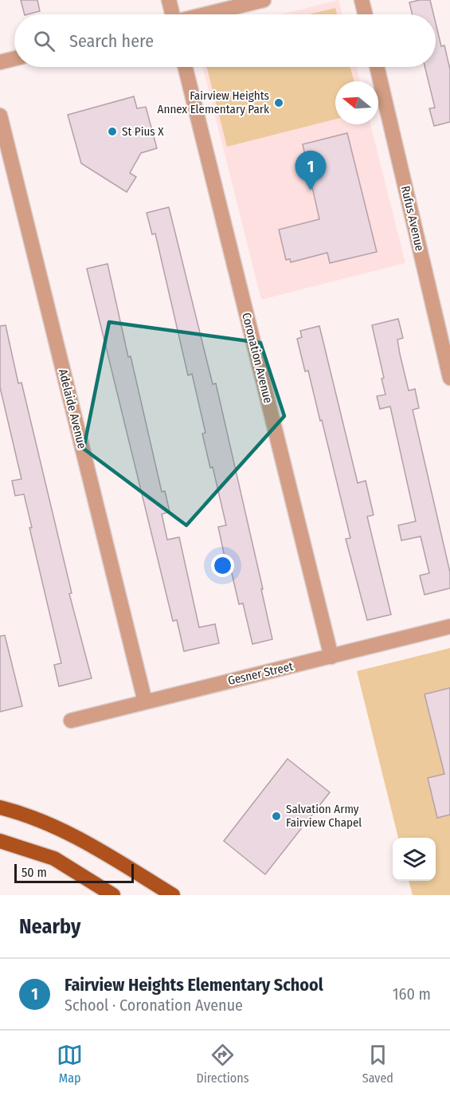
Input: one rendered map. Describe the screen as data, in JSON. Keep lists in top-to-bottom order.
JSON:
{
  "streets": {
    "street": [
      "Rufus Avenue",
      "Coronation Avenue",
      "Adelaide Avenue",
      "Gesner Street"
    ]
  },
  "crossings": [
    ["Coronation Avenue", "Gesner Street"],
    ["Adelaide Avenue", "Gesner Street"]
  ],
  "places": ["Fairview Heights Annex Elementary Park", "St Pius X", "Salvation Army Fairview Chapel"],
  "scale_bar": "50 m",
  "north": "left",
  "page": {
    "search": "Search here",
    "pins": "1",
    "scale": "50 m",
    "heading": "Nearby",
    "list": [
      {
        "mark": "1",
        "name": "Fairview Heights Elementary School",
        "note": "School · Coronation Avenue",
        "value": "160 m"
      }
    ],
    "nav": ["Map", "Directions", "Saved"]
  }
}
